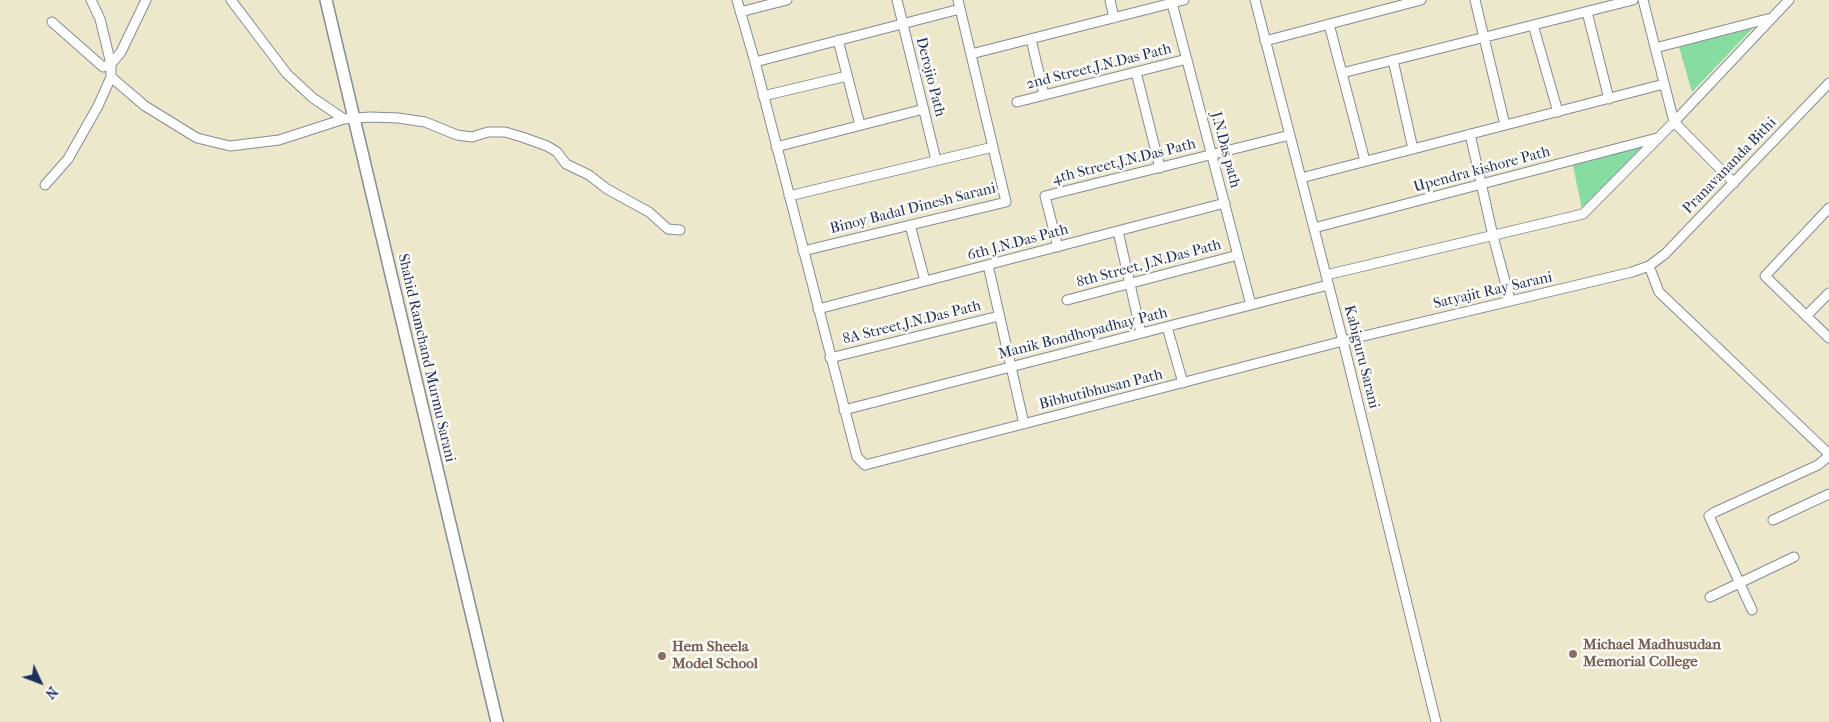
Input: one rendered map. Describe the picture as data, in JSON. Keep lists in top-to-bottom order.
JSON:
{
  "streets": {
    "street": [
      "2nd Street,J.N.Das Path",
      "Derojio Path",
      "J.N.Das path",
      "4th Street,J.N.Das Path",
      "Pranavananda Bithi",
      "Upendra kishore Path",
      "Binoy Badal Dinesh Sarani",
      "6th J.N.Das Path",
      "8th Street, J.N.Das Path",
      "Satyajit Ray Sarani",
      "8A Street,J.N.Das Path",
      "Manik Bondhopadhay Path",
      "Kabiguru Sarani",
      "Shahid Ramchand Murmu Sarani",
      "Bibhutibhusan Path"
    ]
  },
  "crossings": [
    ["2nd Street,J.N.Das Path", "J.N.Das path"],
    ["J.N.Das path", "4th Street,J.N.Das Path"],
    ["J.N.Das path", "6th J.N.Das Path"],
    ["J.N.Das path", "8th Street, J.N.Das Path"],
    ["J.N.Das path", "Manik Bondhopadhay Path"],
    ["4th Street,J.N.Das Path", "6th J.N.Das Path"],
    ["4th Street,J.N.Das Path", "Kabiguru Sarani"],
    ["Pranavananda Bithi", "Satyajit Ray Sarani"],
    ["Upendra kishore Path", "Kabiguru Sarani"],
    ["Satyajit Ray Sarani", "Kabiguru Sarani"],
    ["Satyajit Ray Sarani", "Bibhutibhusan Path"],
    ["Manik Bondhopadhay Path", "Kabiguru Sarani"],
    ["Manik Bondhopadhay Path", "Bibhutibhusan Path"],
    ["Kabiguru Sarani", "Bibhutibhusan Path"]
  ],
  "places": ["Michael Madhusudan Memorial College", "Hem Sheela Model School"],
  "north": "bottom right"
}
